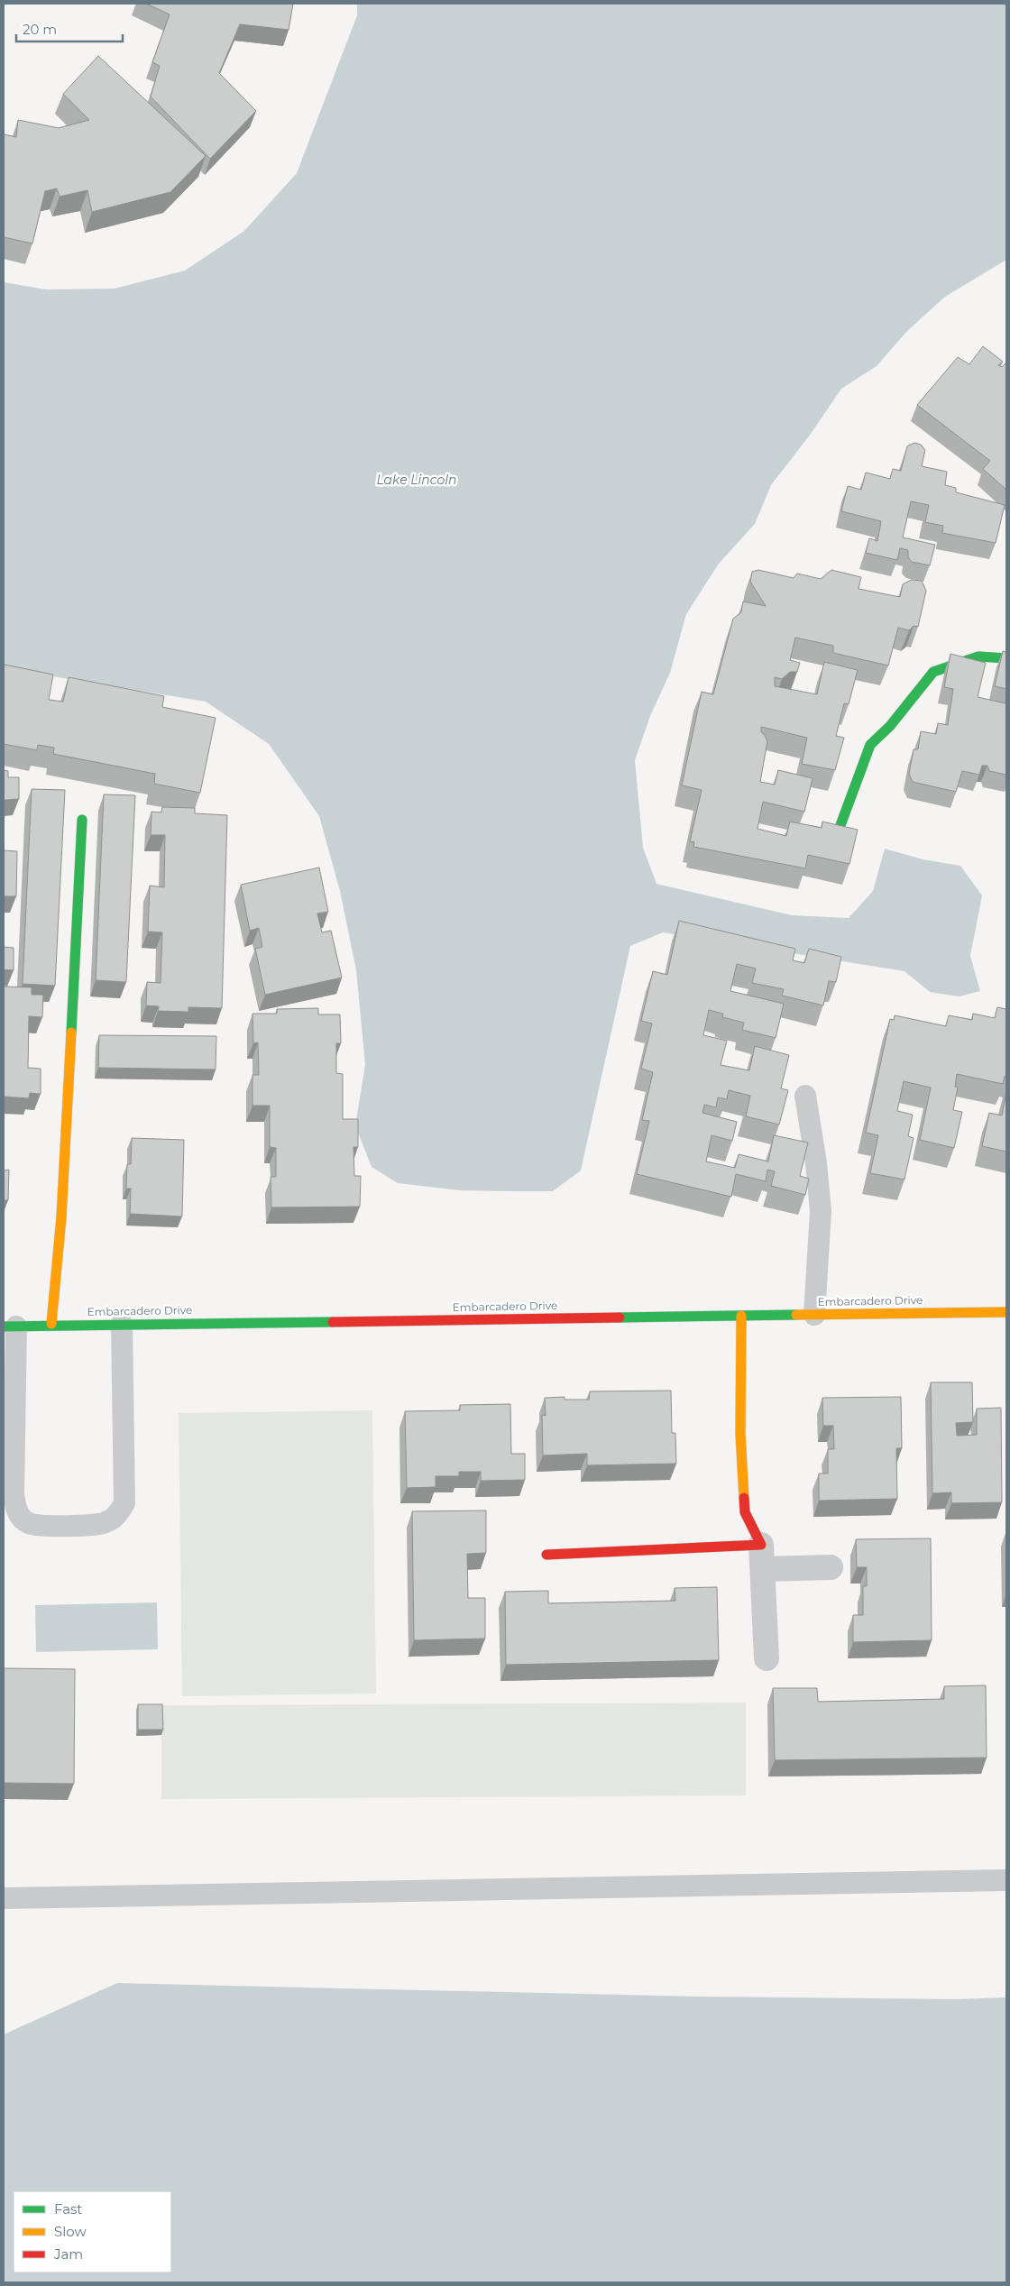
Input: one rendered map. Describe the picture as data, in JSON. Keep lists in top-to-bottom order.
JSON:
{
  "streets": {
    "street": ["Embarcadero Drive"]
  },
  "water": ["Lake Lincoln"],
  "legend": ["Fast", "Slow", "Jam"],
  "scale_bar": "20 m"
}
